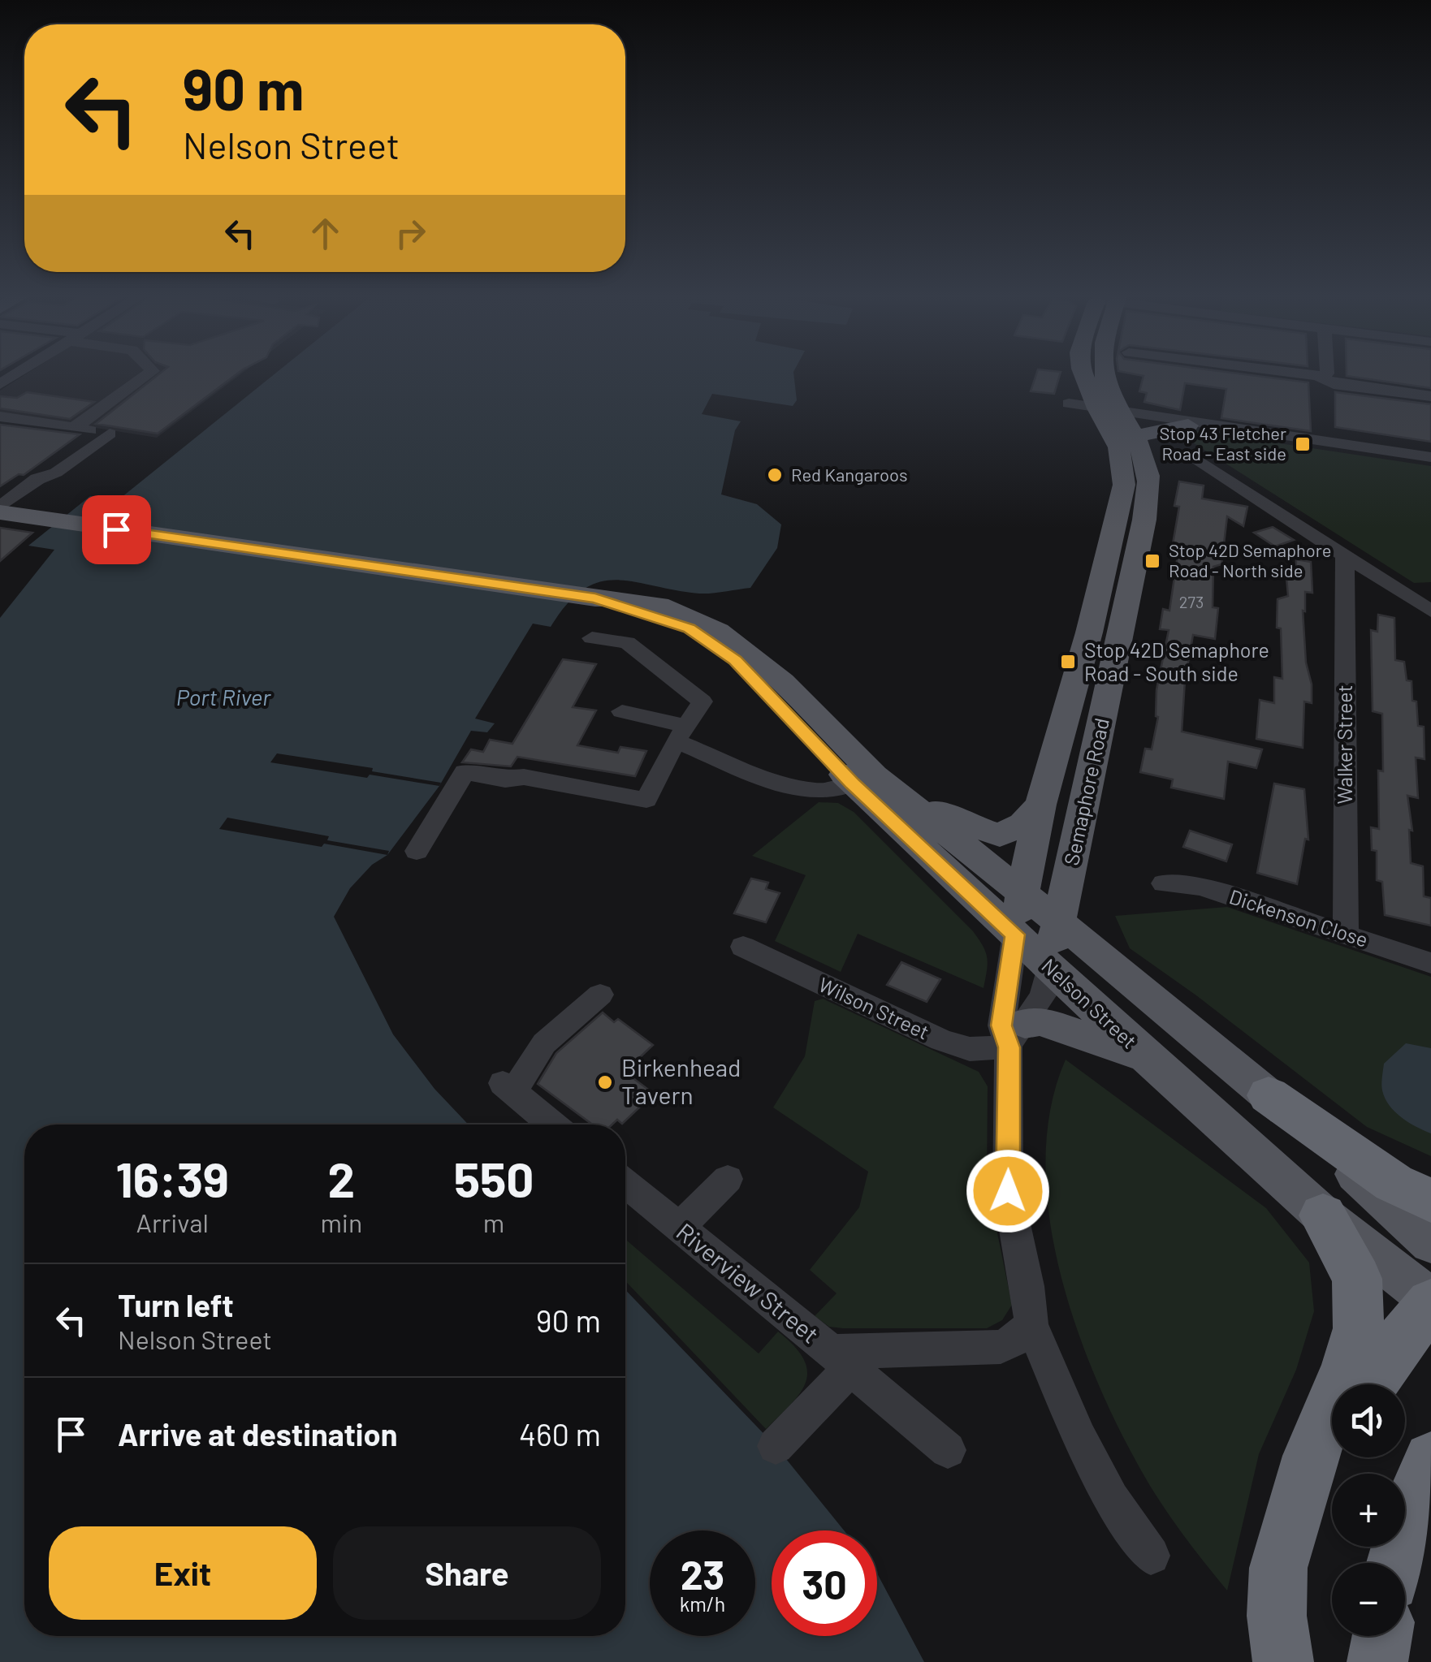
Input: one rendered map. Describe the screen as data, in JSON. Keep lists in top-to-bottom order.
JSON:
{
  "streets": {
    "main road": ["Semaphore Road", "Nelson Street"],
    "street": [
      "Walker Street",
      "Dickenson Close",
      "Wilson Street",
      "Riverview Street"
    ]
  },
  "crossings": [
    ["Walker Street", "Dickenson Close"],
    ["Semaphore Road", "Nelson Street"],
    ["Semaphore Road", "Wilson Street"],
    ["Semaphore Road", "Riverview Street"]
  ],
  "water": ["Port River"],
  "places": {
    "transit": ["Stop 43 Fletcher Road - East side", "Stop 42D Semaphore Road - North side", "Stop 42D Semaphore Road - South side"],
    "other": ["Red Kangaroos", "Birkenhead Tavern"]
  },
  "house_numbers": ["273"],
  "page": {
    "turn": ["90 m", "Nelson Street"],
    "eta": [
      "16:39",
      "Arrival",
      "2",
      "min",
      "550",
      "m"
    ],
    "list": [
      {
        "name": "Turn left",
        "note": "Nelson Street",
        "value": "90 m"
      },
      {
        "name": "Arrive at destination",
        "value": "460 m"
      }
    ],
    "map_buttons": ["+", "−"],
    "buttons": ["Exit", "Share"],
    "speed": "23 km/h",
    "limit": "30"
  }
}
